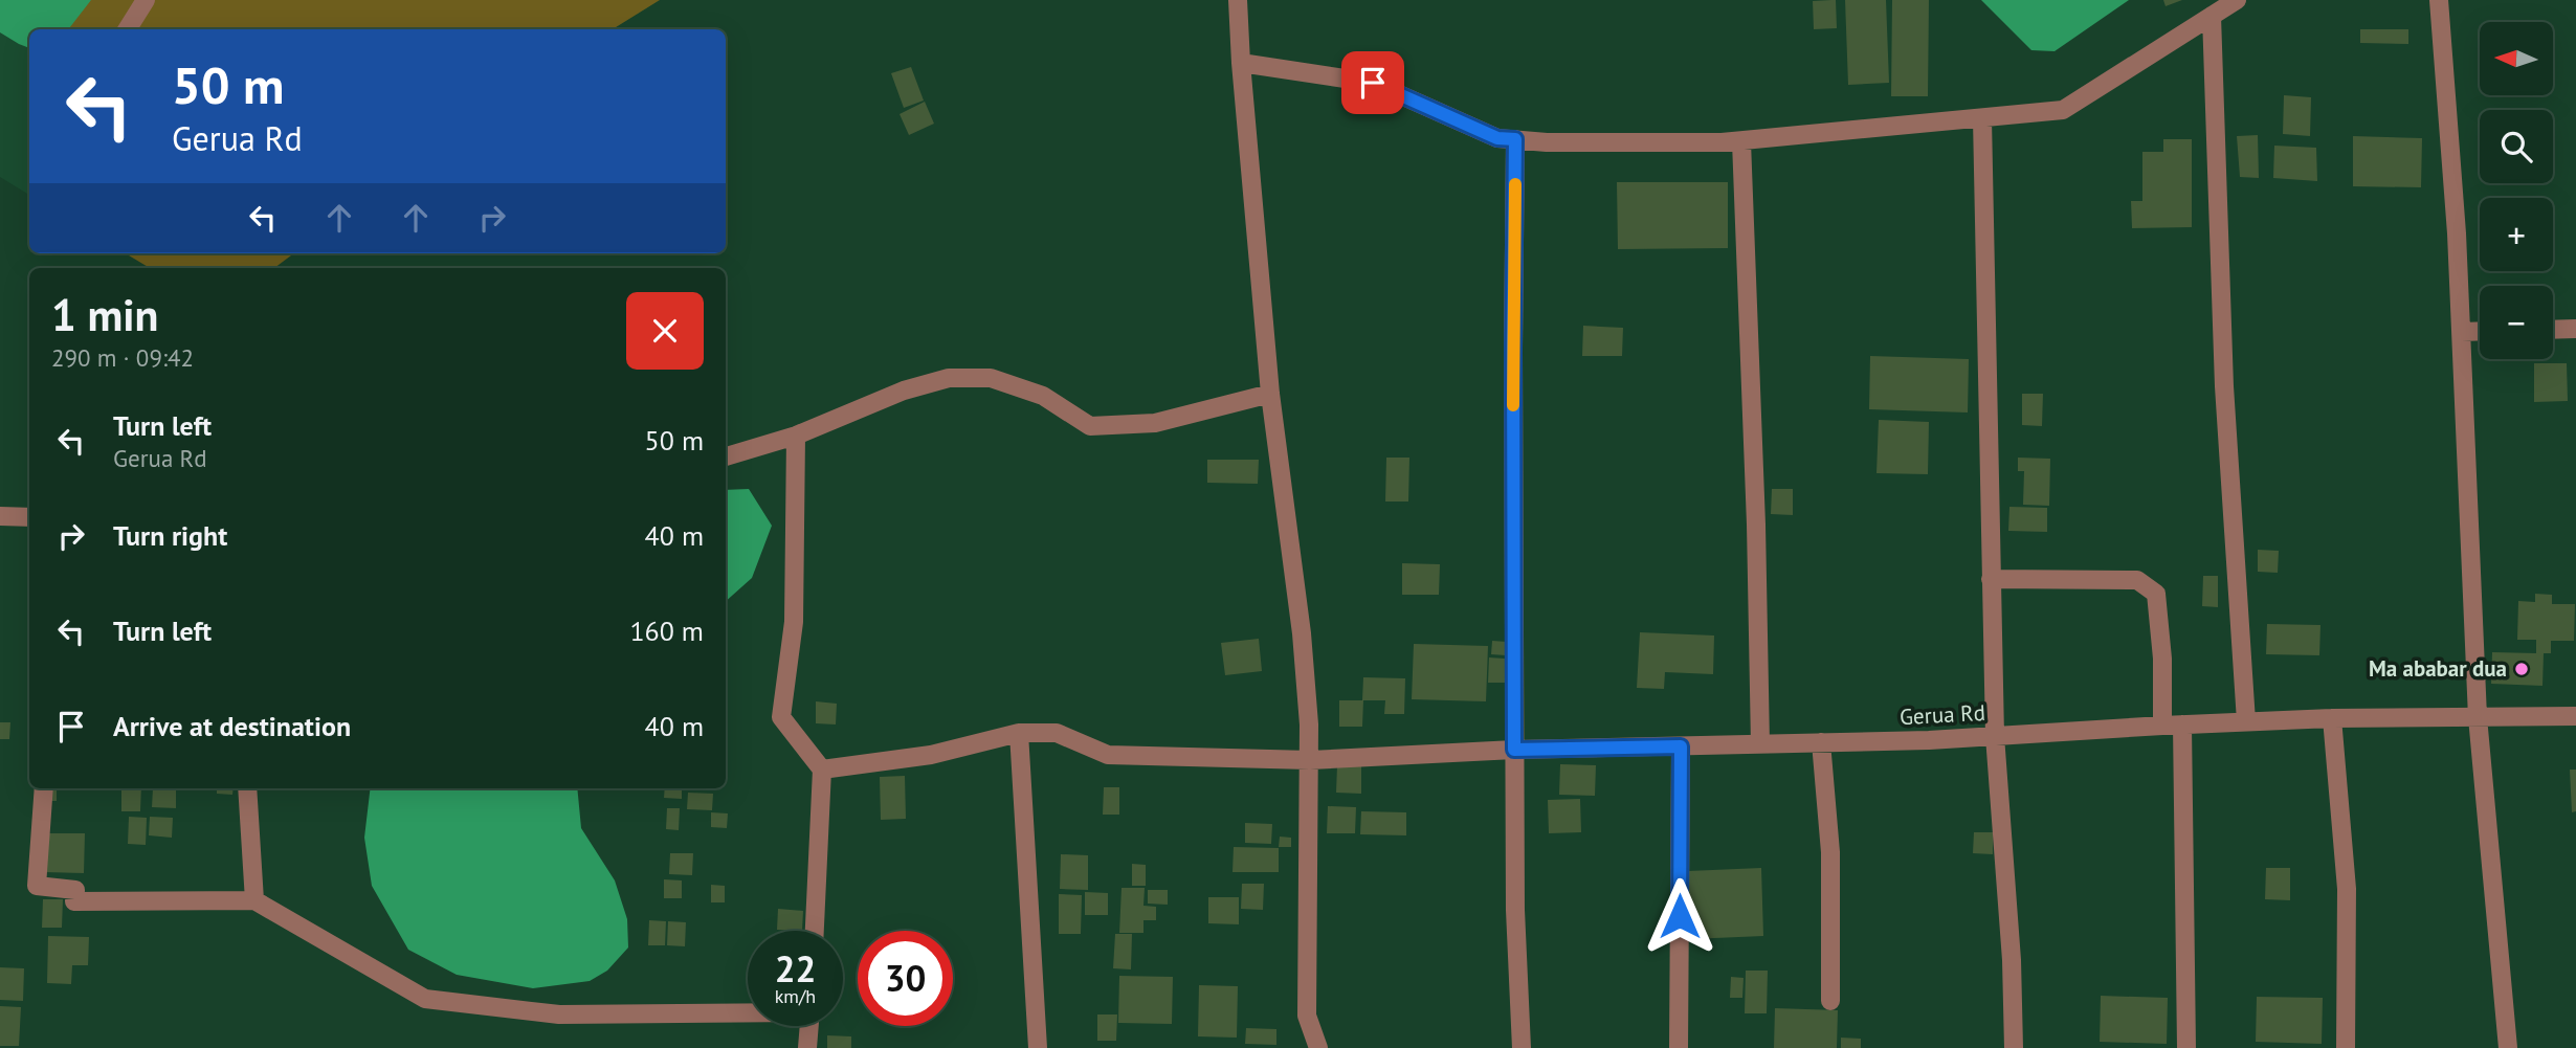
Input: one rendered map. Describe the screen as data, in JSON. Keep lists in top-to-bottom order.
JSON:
{
  "streets": {
    "street": ["Gerua Rd"]
  },
  "places": ["Ma ababar dua"],
  "north": "left",
  "page": {
    "map_buttons": ["+", "−"],
    "turn": ["50 m", "Gerua Rd"],
    "heading": ["1 min", "290 m · 09:42"],
    "list": [
      {
        "name": "Turn left",
        "note": "Gerua Rd",
        "value": "50 m"
      },
      {
        "name": "Turn right",
        "value": "40 m"
      },
      {
        "name": "Turn left",
        "value": "160 m"
      },
      {
        "name": "Arrive at destination",
        "value": "40 m"
      }
    ],
    "speed": "22 km/h",
    "limit": "30"
  }
}
